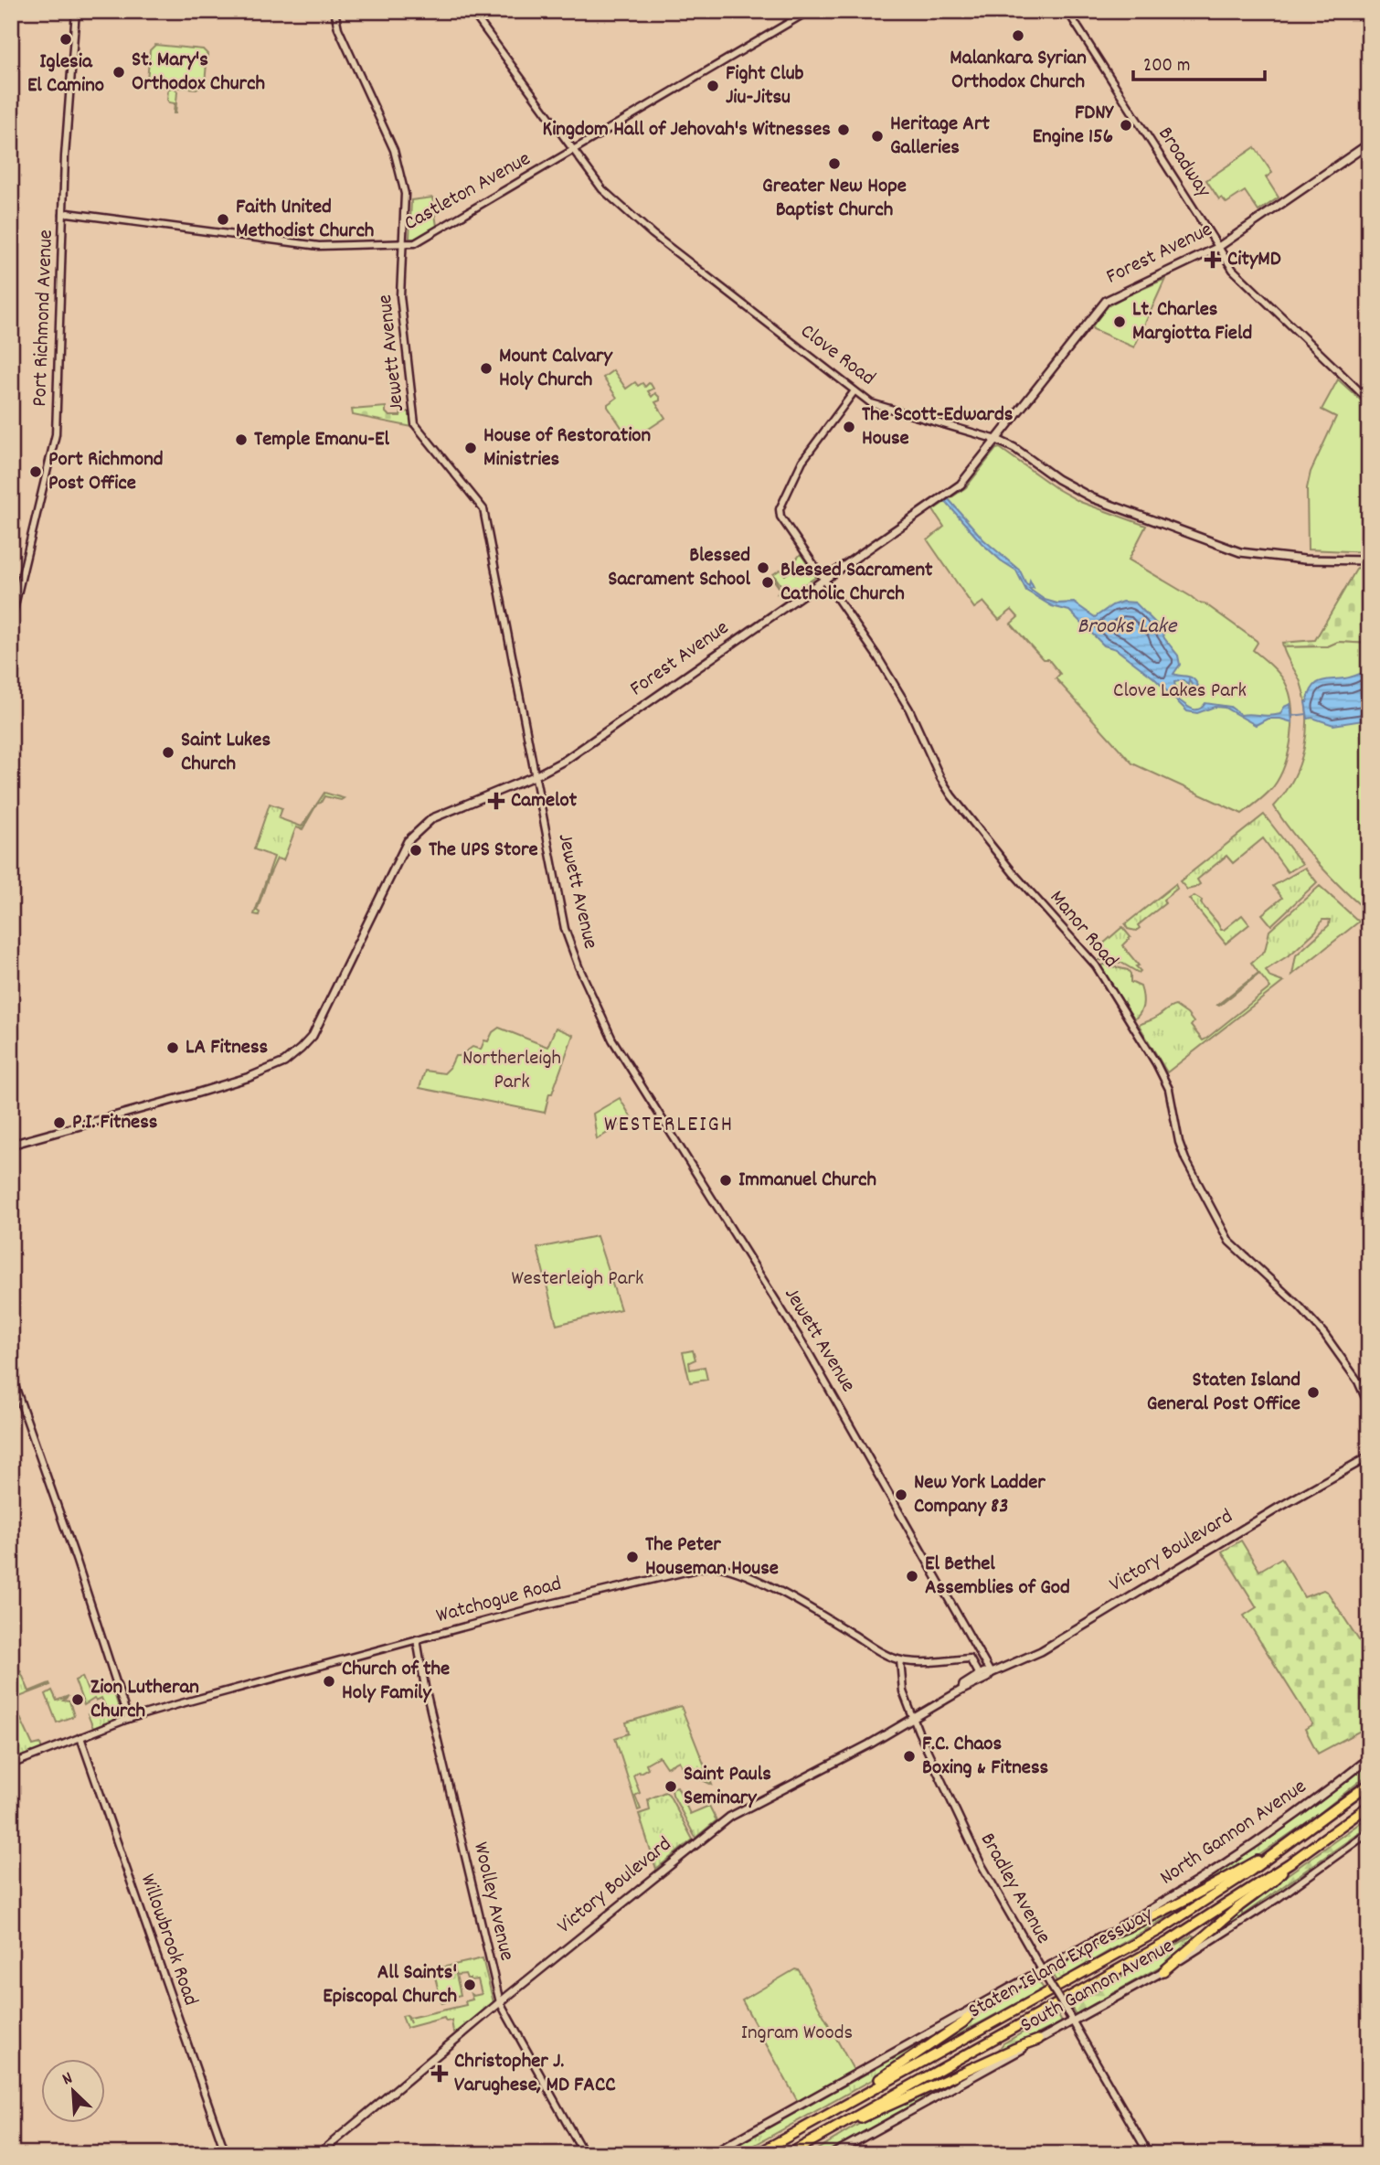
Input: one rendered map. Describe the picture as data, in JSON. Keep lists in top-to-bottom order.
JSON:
{
  "streets": {
    "highway": ["Staten Island Expressway"],
    "main road": [
      "Forest Avenue",
      "Clove Road",
      "Victory Boulevard",
      "North Gannon Avenue",
      "South Gannon Avenue"
    ],
    "street": [
      "Broadway",
      "Castleton Avenue",
      "Port Richmond Avenue",
      "Jewett Avenue",
      "Manor Road",
      "Watchogue Road",
      "Bradley Avenue",
      "Woolley Avenue",
      "Willowbrook Road"
    ]
  },
  "crossings": [
    ["Broadway", "Forest Avenue"],
    ["Castleton Avenue", "Port Richmond Avenue"],
    ["Castleton Avenue", "Jewett Avenue"],
    ["Castleton Avenue", "Clove Road"],
    ["Forest Avenue", "Jewett Avenue"],
    ["Forest Avenue", "Clove Road"],
    ["Forest Avenue", "Manor Road"],
    ["Jewett Avenue", "Victory Boulevard"],
    ["Clove Road", "Manor Road"],
    ["Victory Boulevard", "Watchogue Road"],
    ["Victory Boulevard", "Bradley Avenue"],
    ["Victory Boulevard", "Woolley Avenue"],
    ["Watchogue Road", "Bradley Avenue"],
    ["Watchogue Road", "Woolley Avenue"],
    ["Watchogue Road", "Willowbrook Road"],
    ["North Gannon Avenue", "Bradley Avenue"],
    ["Bradley Avenue", "South Gannon Avenue"]
  ],
  "districts": ["WESTERLEIGH"],
  "water": ["Brooks Lake"],
  "parks": [
    "Clove Lakes Park",
    "Northerleigh Park",
    "Westerleigh Park",
    "Ingram Woods"
  ],
  "places": {
    "other": [
      "Malankara Syrian Orthodox Church",
      "Iglesia El Camino",
      "St. Mary's Orthodox Church",
      "Fight Club Jiu-Jitsu",
      "FDNY Engine 156",
      "Kingdom Hall of Jehovah's Witnesses",
      "Heritage Art Galleries",
      "Greater New Hope Baptist Church",
      "Faith United Methodist Church",
      "Lt. Charles Margiotta Field",
      "Mount Calvary Holy Church",
      "The Scott-Edwards House",
      "Temple Emanu-El",
      "House of Restoration Ministries",
      "Port Richmond Post Office",
      "Blessed Sacrament School",
      "Blessed Sacrament Catholic Church",
      "Saint Lukes Church",
      "The UPS Store",
      "LA Fitness",
      "P.I. Fitness",
      "Immanuel Church",
      "Staten Island General Post Office",
      "New York Ladder Company 83",
      "The Peter Houseman House",
      "El Bethel Assemblies of God",
      "Church of the Holy Family",
      "Zion Lutheran Church",
      "F.C. Chaos Boxing & Fitness",
      "Saint Pauls Seminary",
      "All Saints' Episcopal Church"
    ],
    "health": ["CityMD", "Camelot", "Christopher J. Varughese, MD FACC"]
  },
  "scale_bar": "200 m",
  "north": "top left"
}
